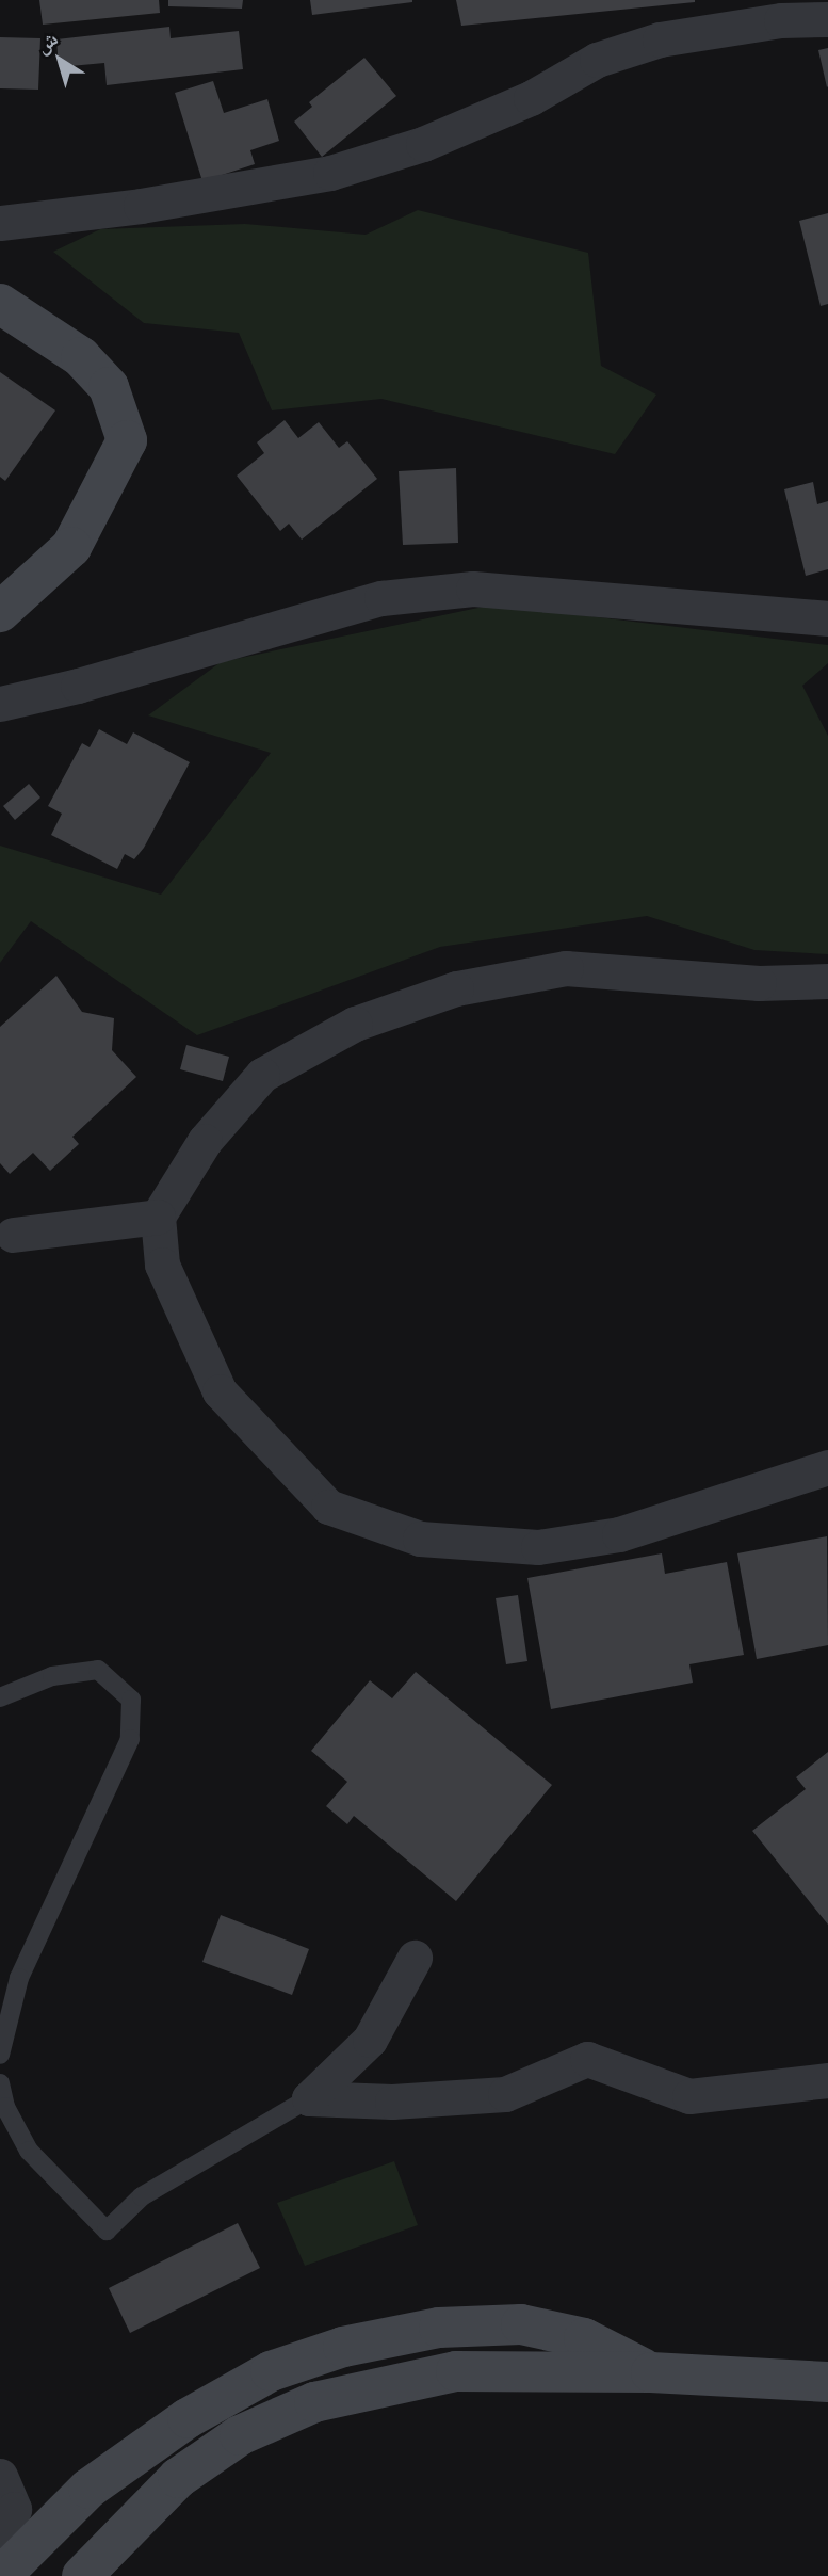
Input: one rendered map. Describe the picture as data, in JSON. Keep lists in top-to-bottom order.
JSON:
{
  "north": "top left"
}
